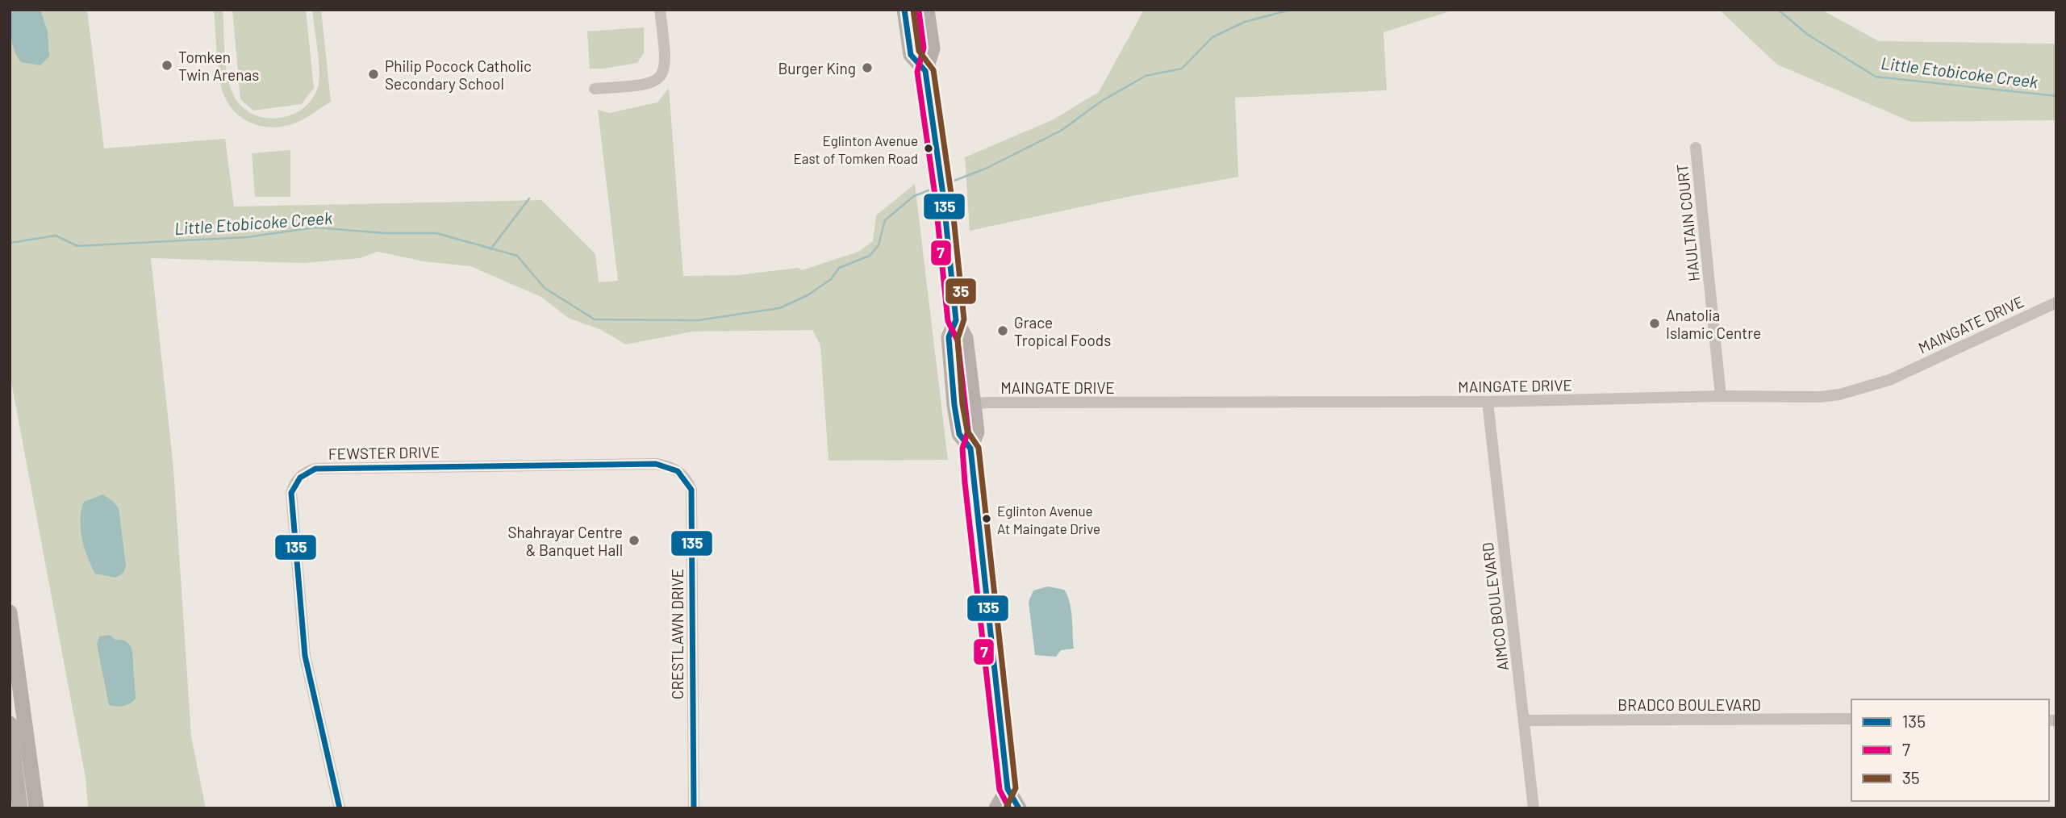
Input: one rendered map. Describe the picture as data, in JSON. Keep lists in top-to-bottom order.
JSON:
{
  "streets": {
    "street": [
      "HAULTAIN COURT",
      "MAINGATE DRIVE",
      "FEWSTER DRIVE",
      "AIMCO BOULEVARD",
      "CRESTLAWN DRIVE",
      "BRADCO BOULEVARD"
    ]
  },
  "crossings": [
    ["HAULTAIN COURT", "MAINGATE DRIVE"],
    ["MAINGATE DRIVE", "AIMCO BOULEVARD"],
    ["FEWSTER DRIVE", "CRESTLAWN DRIVE"],
    ["AIMCO BOULEVARD", "BRADCO BOULEVARD"]
  ],
  "water": ["Little Etobicoke Creek"],
  "places": [
    "Tomken Twin Arenas",
    "Burger King",
    "Philip Pocock Catholic Secondary School",
    "Eglinton Avenue East of Tomken Road",
    "Anatolia Islamic Centre",
    "Grace Tropical Foods",
    "Eglinton Avenue At Maingate Drive",
    "Shahrayar Centre & Banquet Hall"
  ],
  "lines": ["transit line 135", "transit line 35", "transit line 7"],
  "legend": ["135", "7", "35"]
}
